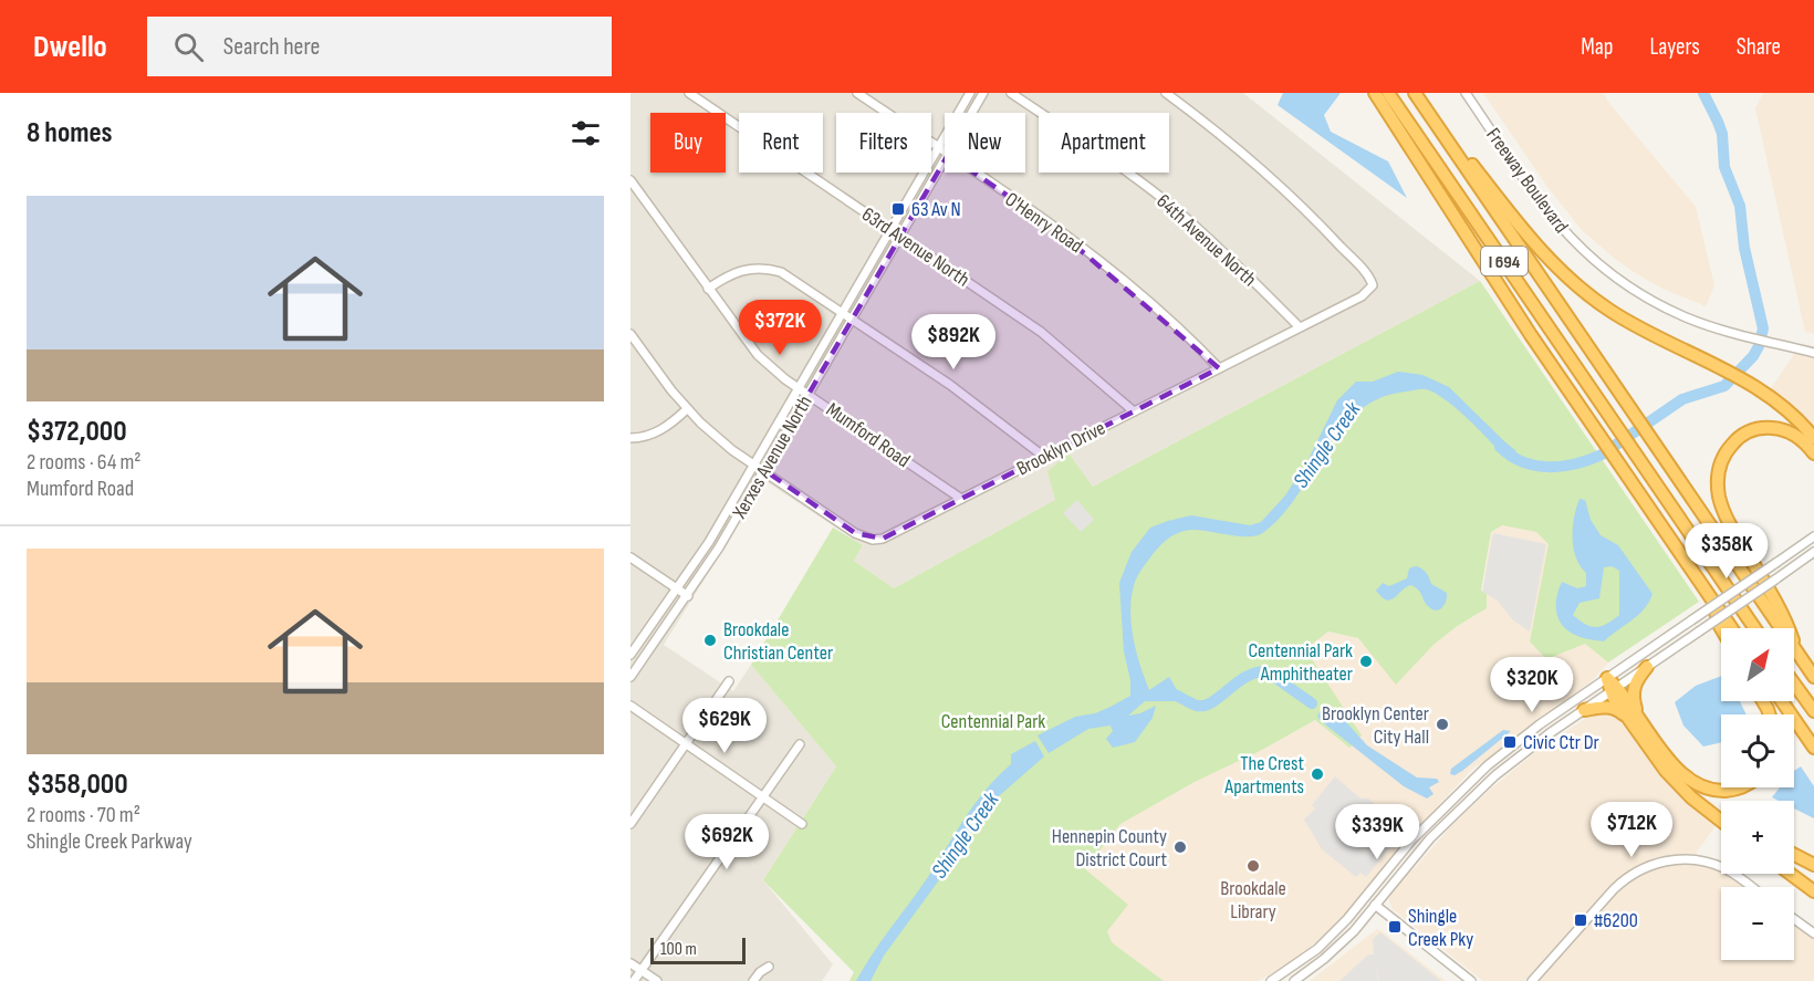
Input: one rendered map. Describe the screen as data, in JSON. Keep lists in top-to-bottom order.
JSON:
{
  "streets": {
    "highway": ["I 694"],
    "street": [
      "Freeway Boulevard",
      "O'Henry Road",
      "64th Avenue North",
      "63rd Avenue North",
      "Mumford Road",
      "Brooklyn Drive",
      "Xerxes Avenue North"
    ]
  },
  "crossings": [
    ["O'Henry Road", "Brooklyn Drive"],
    ["O'Henry Road", "Xerxes Avenue North"],
    ["64th Avenue North", "Brooklyn Drive"],
    ["63rd Avenue North", "Brooklyn Drive"],
    ["63rd Avenue North", "Xerxes Avenue North"],
    ["Mumford Road", "Brooklyn Drive"],
    ["Mumford Road", "Xerxes Avenue North"],
    ["Brooklyn Drive", "Xerxes Avenue North"]
  ],
  "water": ["Shingle Creek"],
  "parks": ["Centennial Park"],
  "places": {
    "transit": [
      "63 Av N",
      "Civic Ctr Dr",
      "#6200",
      "Shingle Creek Pky"
    ],
    "other": [
      "Brookdale Christian Center",
      "Centennial Park Amphitheater",
      "Brooklyn Center City Hall",
      "The Crest Apartments",
      "Hennepin County District Court",
      "Brookdale Library"
    ]
  },
  "scale_bar": "100 m",
  "north": "top right",
  "page": {
    "header": "Dwello",
    "search": "Search here",
    "nav": ["Map", "Layers", "Share"],
    "heading": "8 homes",
    "chip": [
      "Buy",
      "Rent",
      "Filters",
      "New",
      "Apartment"
    ],
    "list": [
      {
        "name": "$372,000",
        "note": "2 rooms · 64 m² · Mumford Road"
      },
      {
        "name": "$358,000",
        "note": "2 rooms · 70 m² · Shingle Creek Parkway"
      }
    ],
    "price": [
      "$372K",
      "$892K",
      "$358K",
      "$320K",
      "$629K",
      "$712K",
      "$339K",
      "$692K"
    ],
    "map_buttons": ["+", "−"],
    "scale": "100 m"
  }
}
